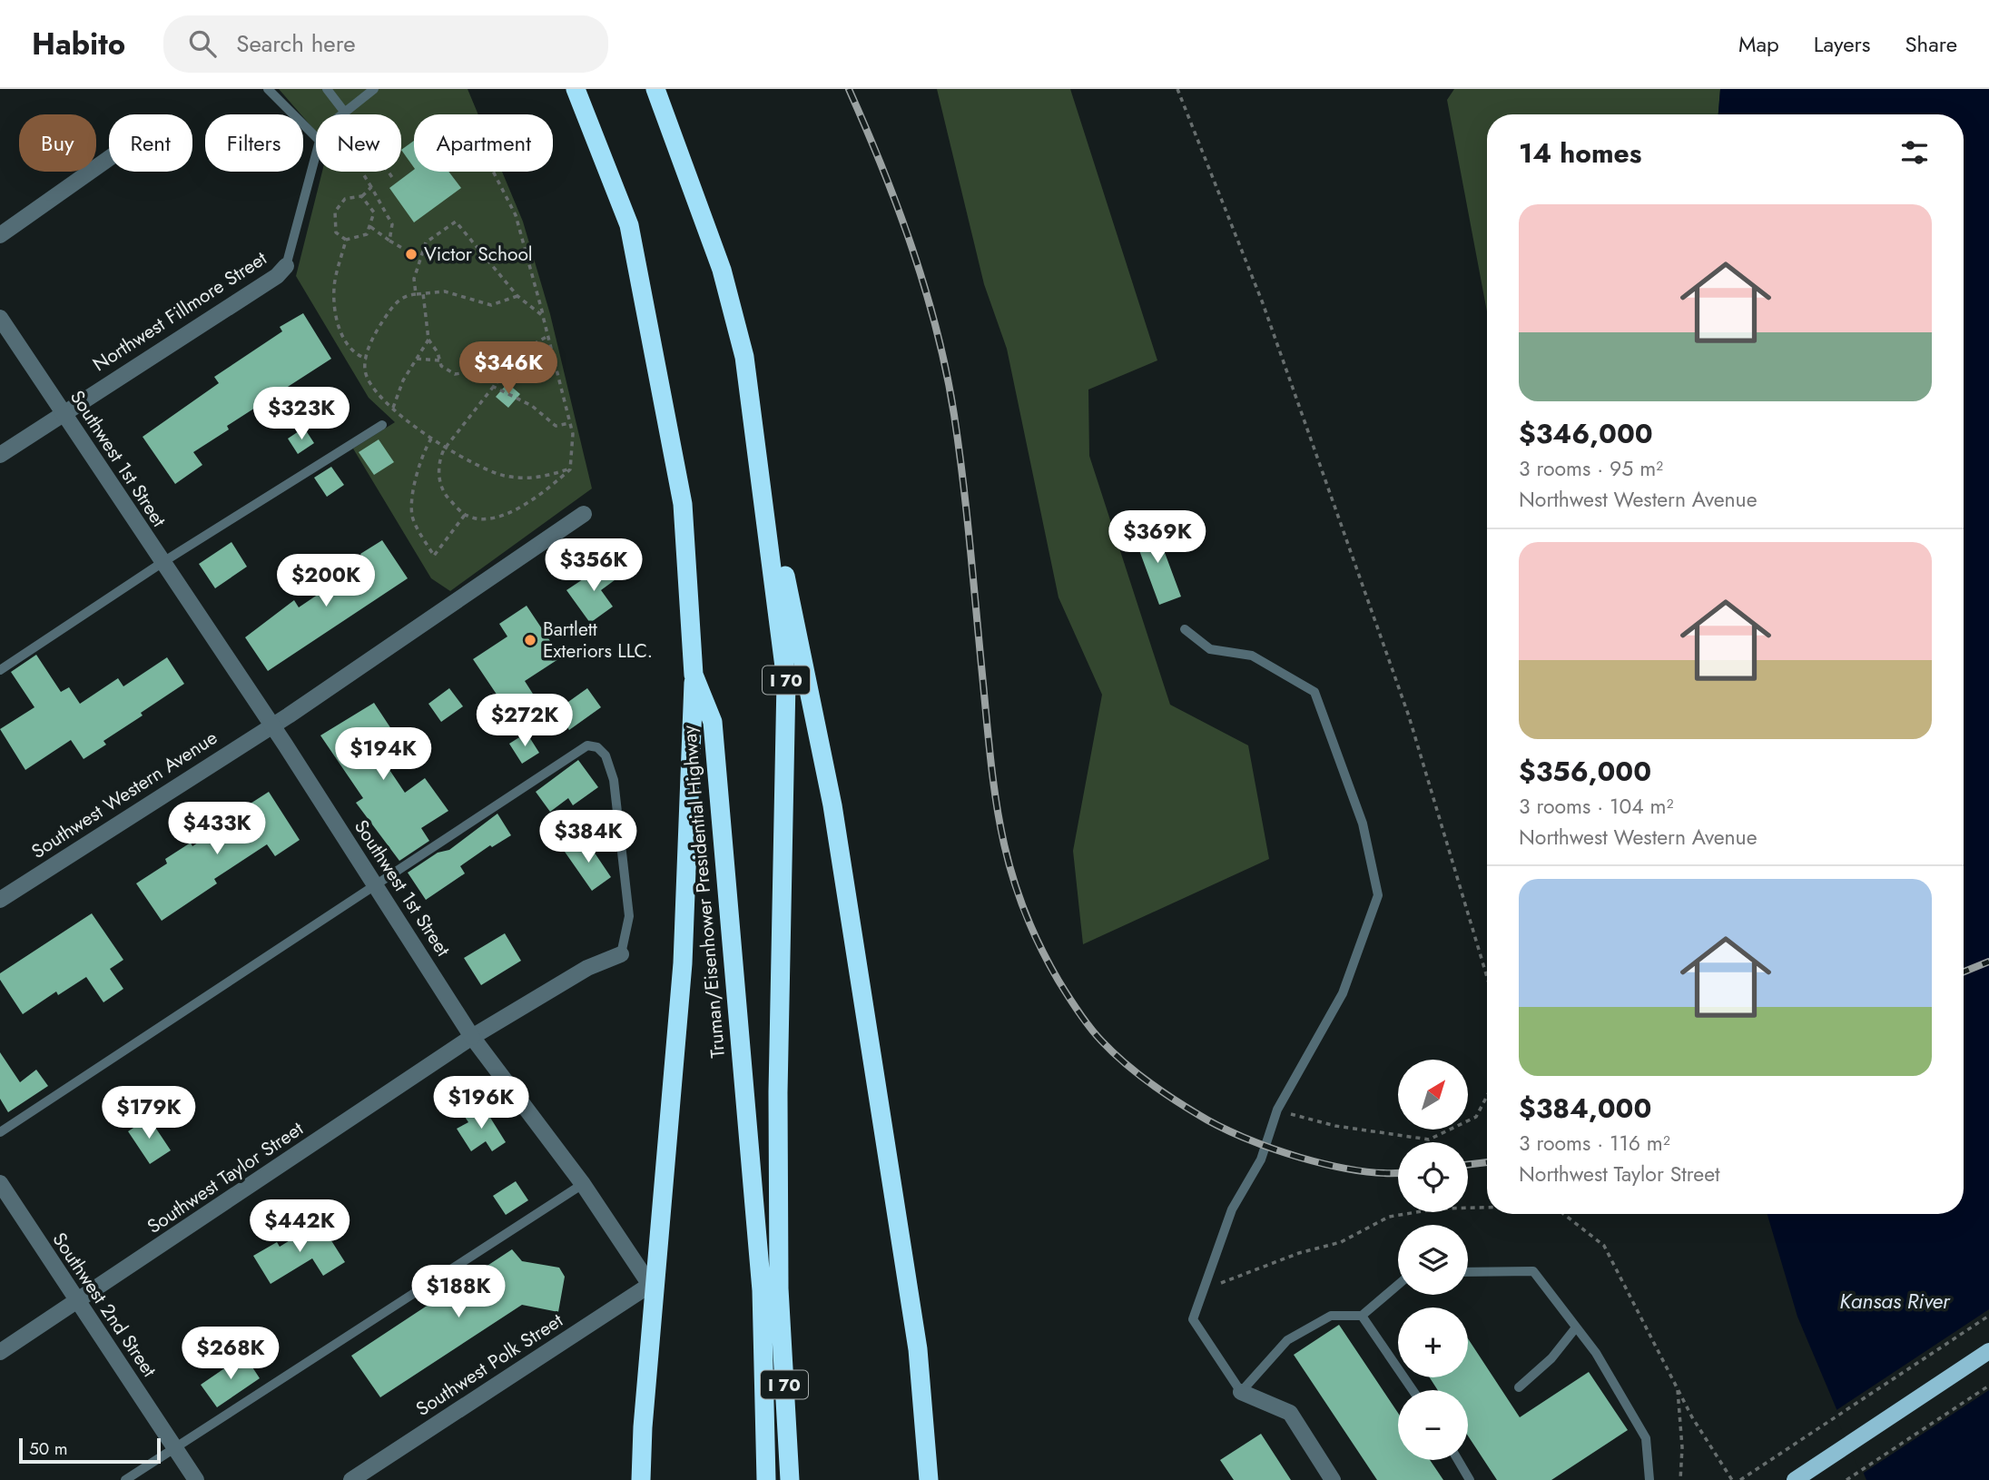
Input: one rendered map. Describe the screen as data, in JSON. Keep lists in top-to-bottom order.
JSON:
{
  "streets": {
    "highway": ["I 70", "Truman/Eisenhower Presidential Highway"],
    "street": [
      "Northwest Fillmore Street",
      "Southwest 1st Street",
      "Southwest Western Avenue",
      "Southwest Taylor Street",
      "Southwest 2nd Street",
      "Southwest Polk Street"
    ]
  },
  "crossings": [
    ["Northwest Fillmore Street", "Southwest 1st Street"],
    ["Southwest 1st Street", "Southwest Western Avenue"],
    ["Southwest 1st Street", "Southwest Taylor Street"],
    ["Southwest 1st Street", "Southwest Polk Street"],
    ["Southwest Taylor Street", "Southwest 2nd Street"]
  ],
  "water": ["Kansas River"],
  "places": ["Victor School", "Bartlett Exteriors LLC."],
  "scale_bar": "50 m",
  "north": "top right",
  "page": {
    "header": "Habito",
    "search": "Search here",
    "nav": ["Map", "Layers", "Share"],
    "chip": [
      "Buy",
      "Rent",
      "Filters",
      "New",
      "Apartment"
    ],
    "heading": "14 homes",
    "list": [
      {
        "name": "$346,000",
        "note": "3 rooms · 95 m² · Northwest Western Avenue"
      },
      {
        "name": "$356,000",
        "note": "3 rooms · 104 m² · Northwest Western Avenue"
      },
      {
        "name": "$384,000",
        "note": "3 rooms · 116 m² · Northwest Taylor Street"
      }
    ],
    "price": [
      "$346K",
      "$323K",
      "$369K",
      "$356K",
      "$200K",
      "$272K",
      "$194K",
      "$433K",
      "$384K",
      "$196K",
      "$179K",
      "$442K",
      "$188K",
      "$268K"
    ],
    "map_buttons": ["+", "−"],
    "scale": "50 m"
  }
}
